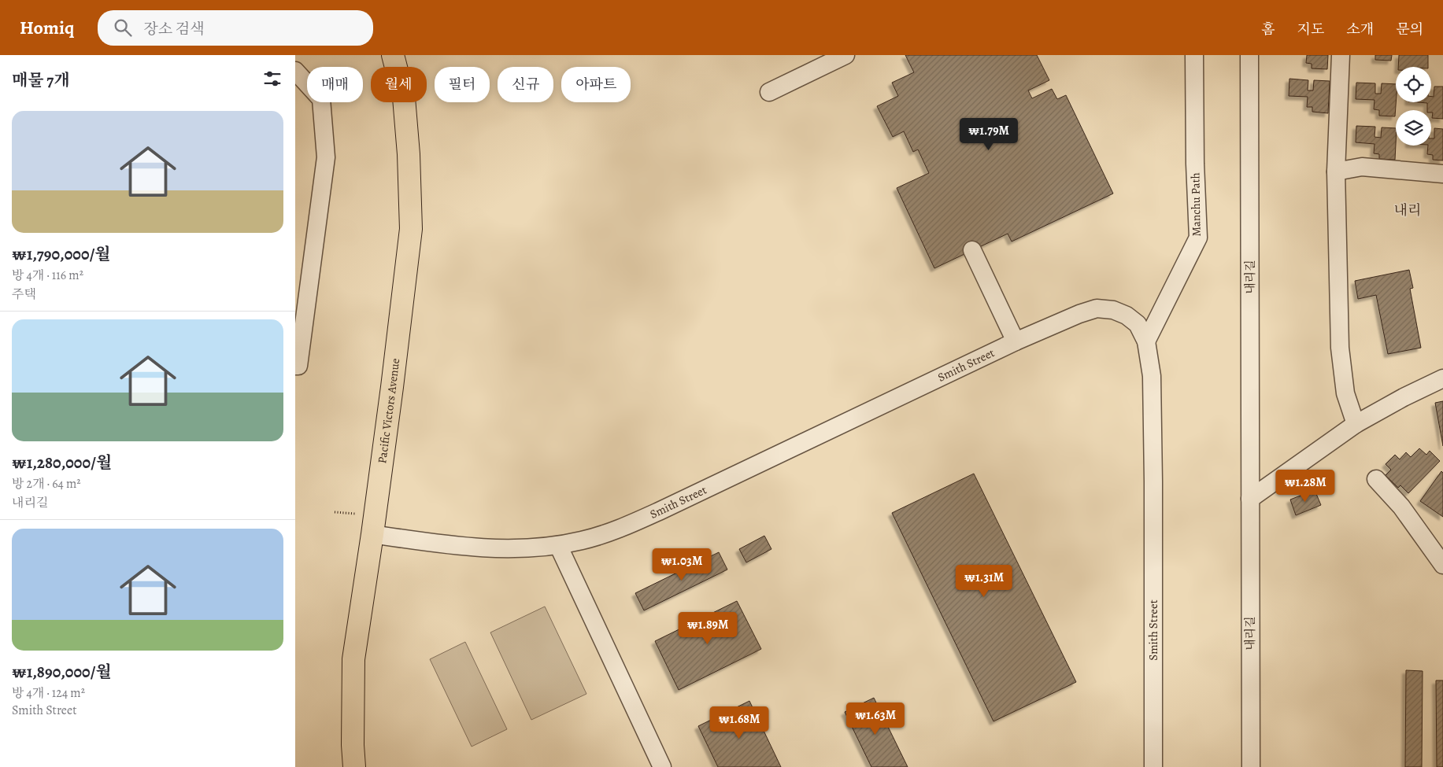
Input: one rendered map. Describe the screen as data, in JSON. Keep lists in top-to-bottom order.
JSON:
{
  "streets": {
    "main road": ["Pacific Victors Avenue"],
    "street": ["Manchu Path", "내리길", "Smith Street"]
  },
  "crossings": [
    ["Manchu Path", "Smith Street"],
    ["Smith Street", "Pacific Victors Avenue"]
  ],
  "districts": ["내리"],
  "page": {
    "header": "Homiq",
    "search": "장소 검색",
    "nav": [
      "홈",
      "지도",
      "소개",
      "문의"
    ],
    "heading": "매물 7개",
    "chip": [
      "매매",
      "월세",
      "필터",
      "신규",
      "아파트"
    ],
    "list": [
      {
        "name": "₩1,790,000/월",
        "note": "방 4개 · 116 m² · 주택"
      },
      {
        "name": "₩1,280,000/월",
        "note": "방 2개 · 64 m² · 내리길"
      },
      {
        "name": "₩1,890,000/월",
        "note": "방 4개 · 124 m² · Smith Street"
      }
    ],
    "price": [
      "₩1.79M",
      "₩1.28M",
      "₩1.03M",
      "₩1.31M",
      "₩1.89M",
      "₩1.63M",
      "₩1.68M"
    ]
  }
}
